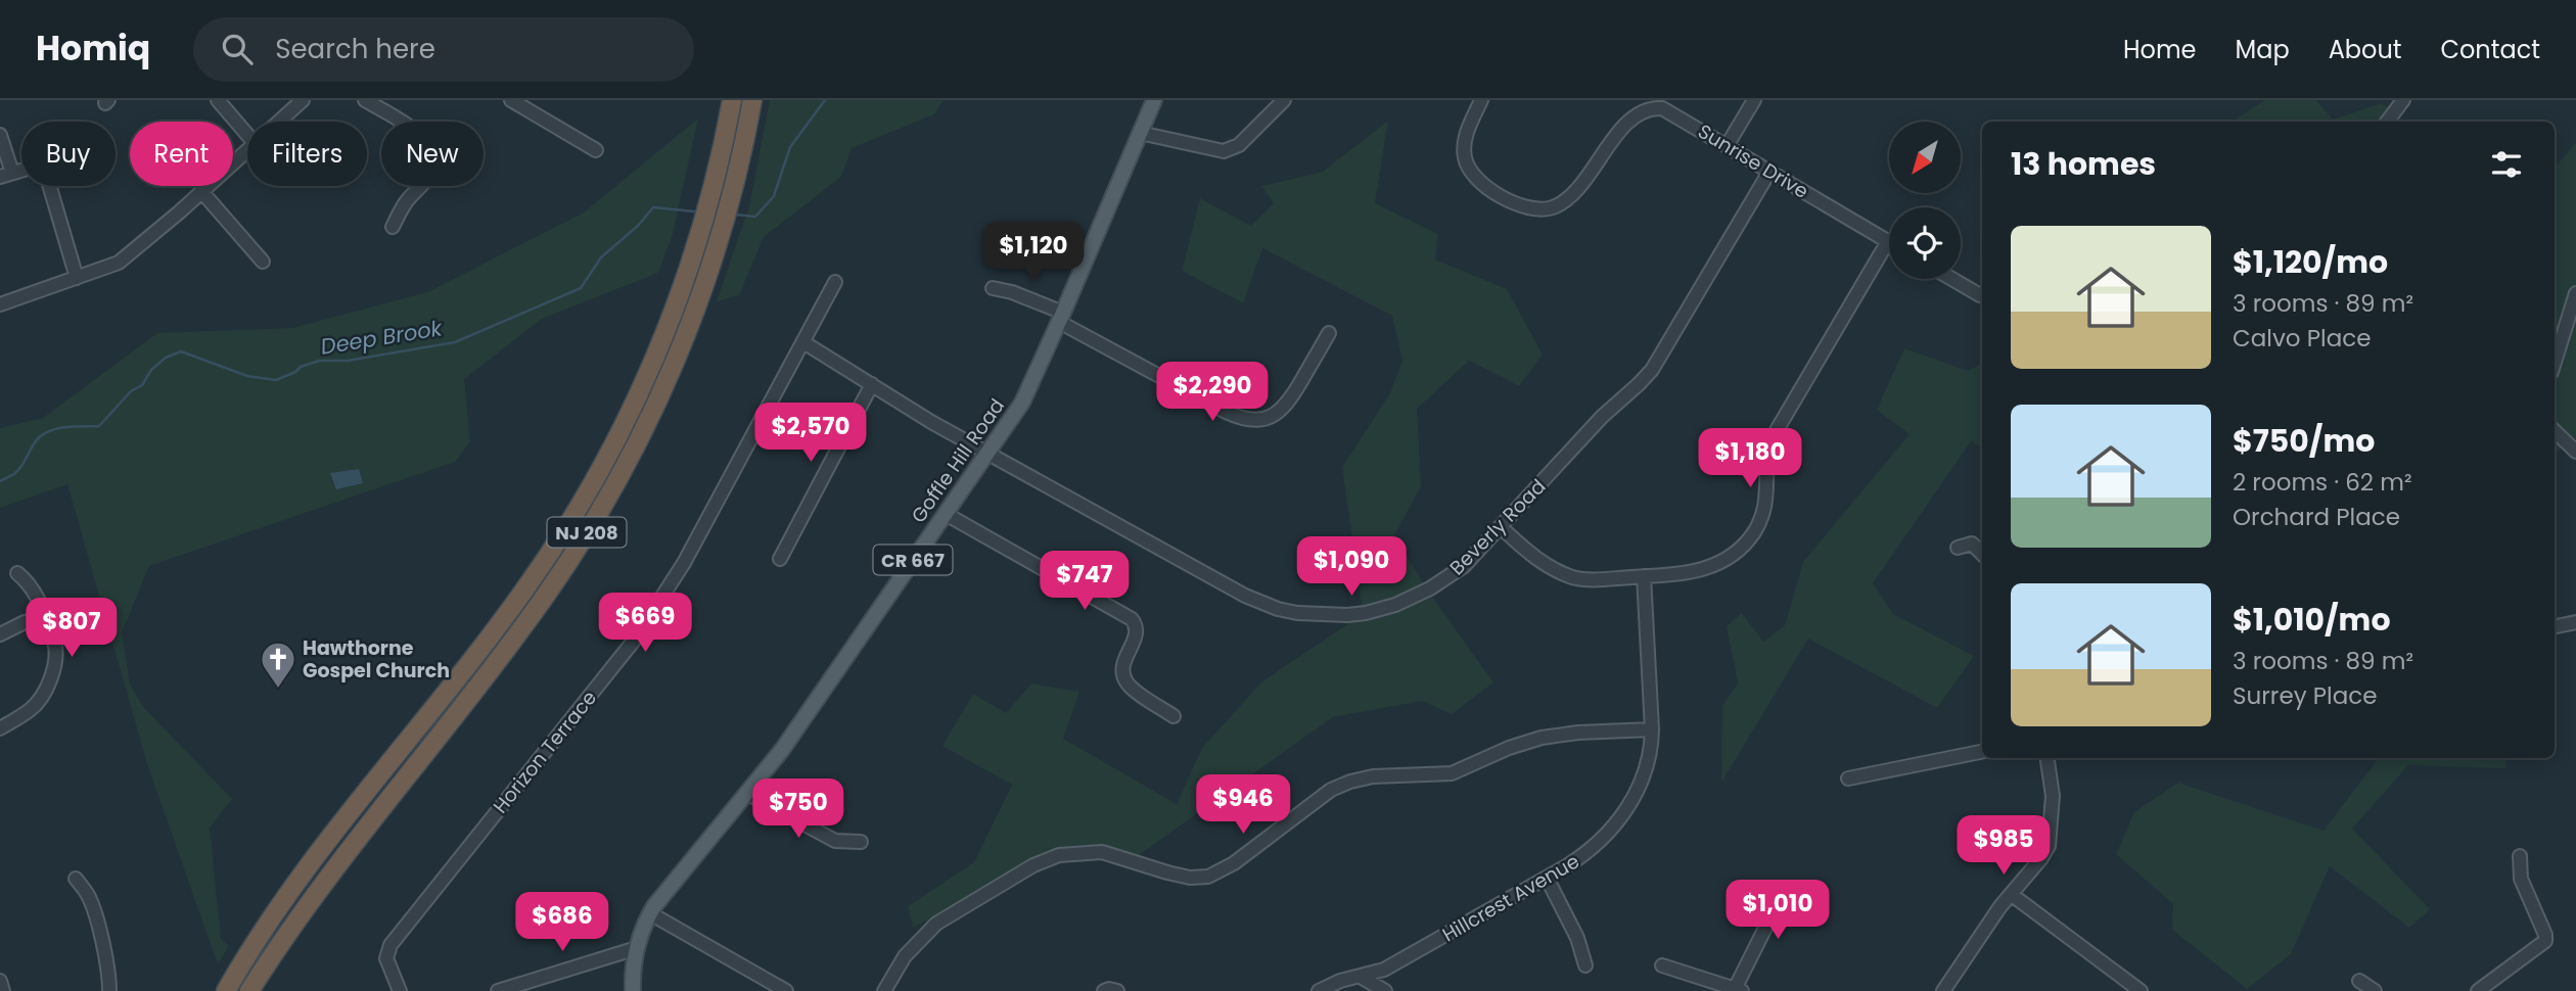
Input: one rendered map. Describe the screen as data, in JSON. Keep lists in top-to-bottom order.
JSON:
{
  "streets": {
    "highway": ["NJ 208"],
    "main road": ["Goffle Hill Road", "CR 667"],
    "street": [
      "Sunrise Drive",
      "Beverly Road",
      "Horizon Terrace",
      "Hillcrest Avenue"
    ]
  },
  "crossings": [
    ["Sunrise Drive", "Beverly Road"],
    ["Goffle Hill Road", "Beverly Road"],
    ["Beverly Road", "Horizon Terrace"]
  ],
  "water": ["Deep Brook"],
  "places": {
    "church": ["Hawthorne Gospel Church"]
  },
  "north": "bottom left",
  "page": {
    "header": "Homiq",
    "search": "Search here",
    "nav": [
      "Home",
      "Map",
      "About",
      "Contact"
    ],
    "chip": [
      "Buy",
      "Rent",
      "Filters",
      "New"
    ],
    "heading": "13 homes",
    "list": [
      {
        "name": "$1,120/mo",
        "note": "3 rooms · 89 m² · Calvo Place"
      },
      {
        "name": "$750/mo",
        "note": "2 rooms · 62 m² · Orchard Place"
      },
      {
        "name": "$1,010/mo",
        "note": "3 rooms · 89 m² · Surrey Place"
      }
    ],
    "price": [
      "$1,120",
      "$2,290",
      "$2,570",
      "$1,180",
      "$1,090",
      "$747",
      "$669",
      "$807",
      "$946",
      "$750",
      "$985",
      "$1,010",
      "$686"
    ]
  }
}
